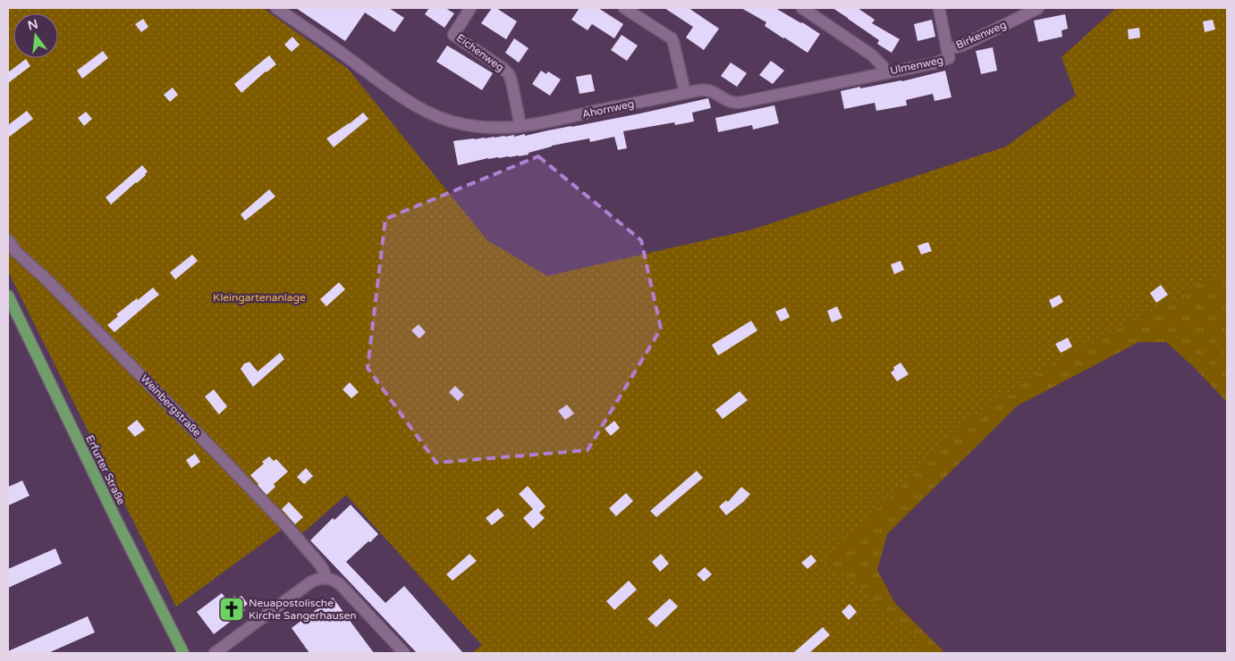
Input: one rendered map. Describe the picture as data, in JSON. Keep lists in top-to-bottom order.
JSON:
{
  "streets": {
    "main road": ["Erfurter Straße"],
    "street": [
      "Birkenweg",
      "Eichenweg",
      "Ulmenweg",
      "Ahornweg",
      "Weinbergstraße"
    ]
  },
  "crossings": [
    ["Birkenweg", "Ulmenweg"],
    ["Eichenweg", "Ahornweg"],
    ["Ulmenweg", "Ahornweg"]
  ],
  "parks": ["Kleingartenanlage"],
  "places": {
    "church": ["Neuapostolische Kirche Sangerhausen"]
  },
  "north": "top"
}
